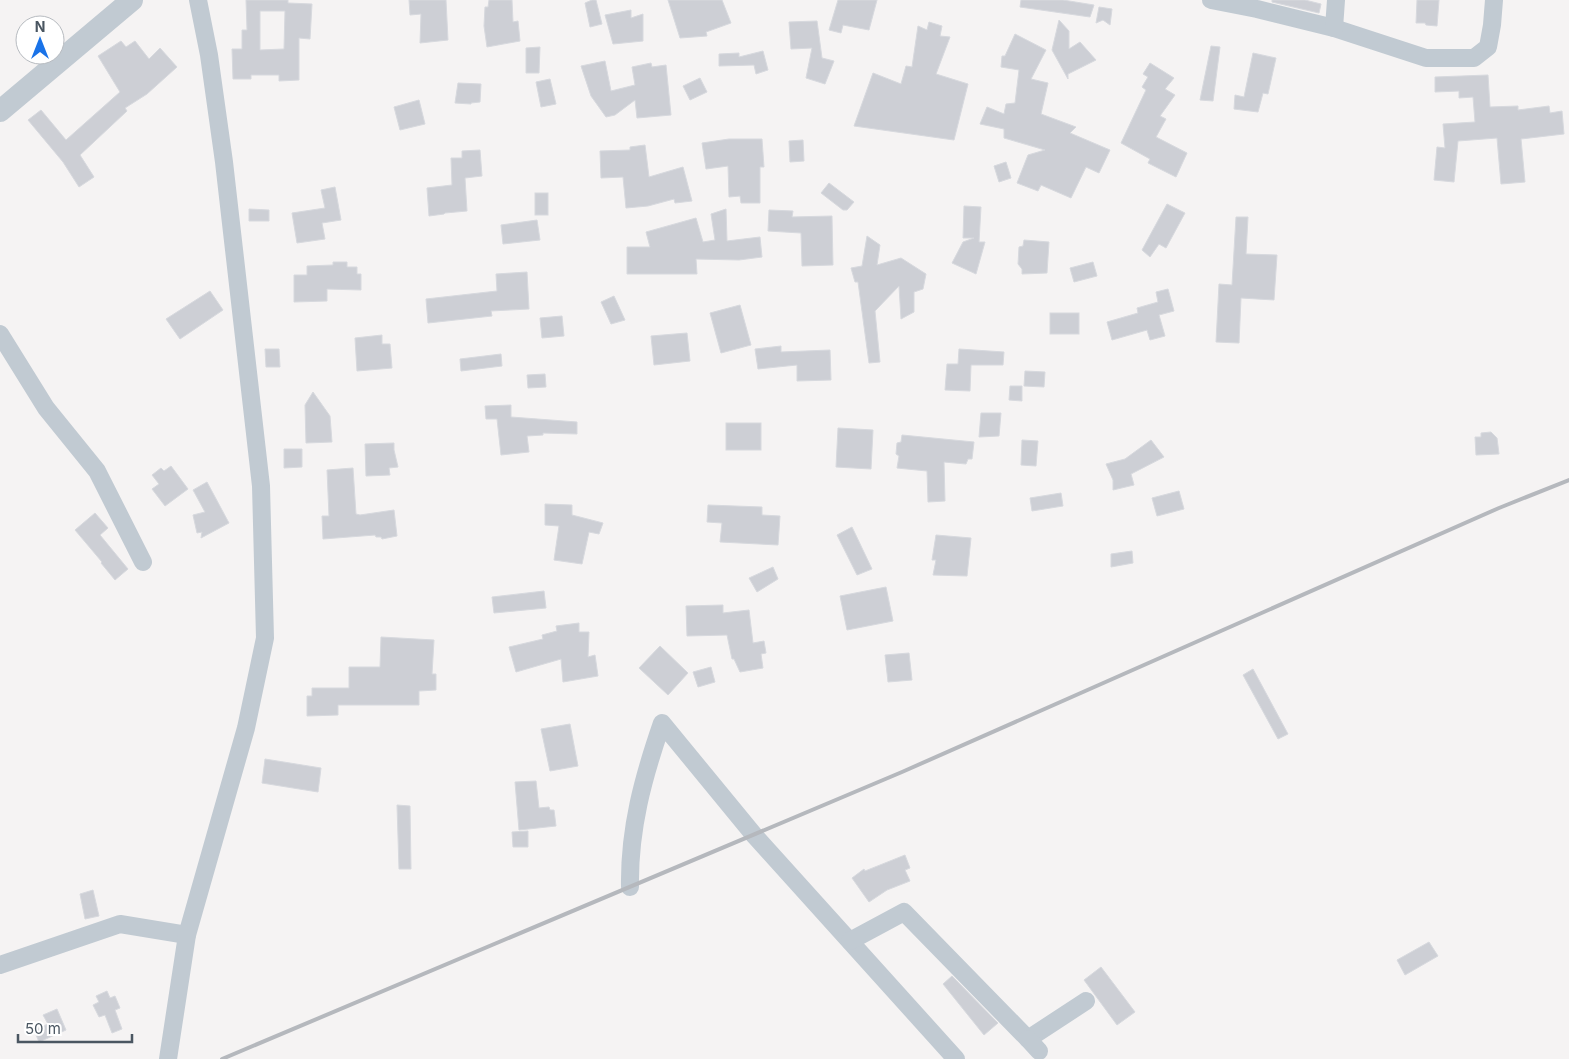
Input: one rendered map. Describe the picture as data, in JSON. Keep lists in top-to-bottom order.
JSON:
{
  "scale_bar": "50 m",
  "north": "top"
}
